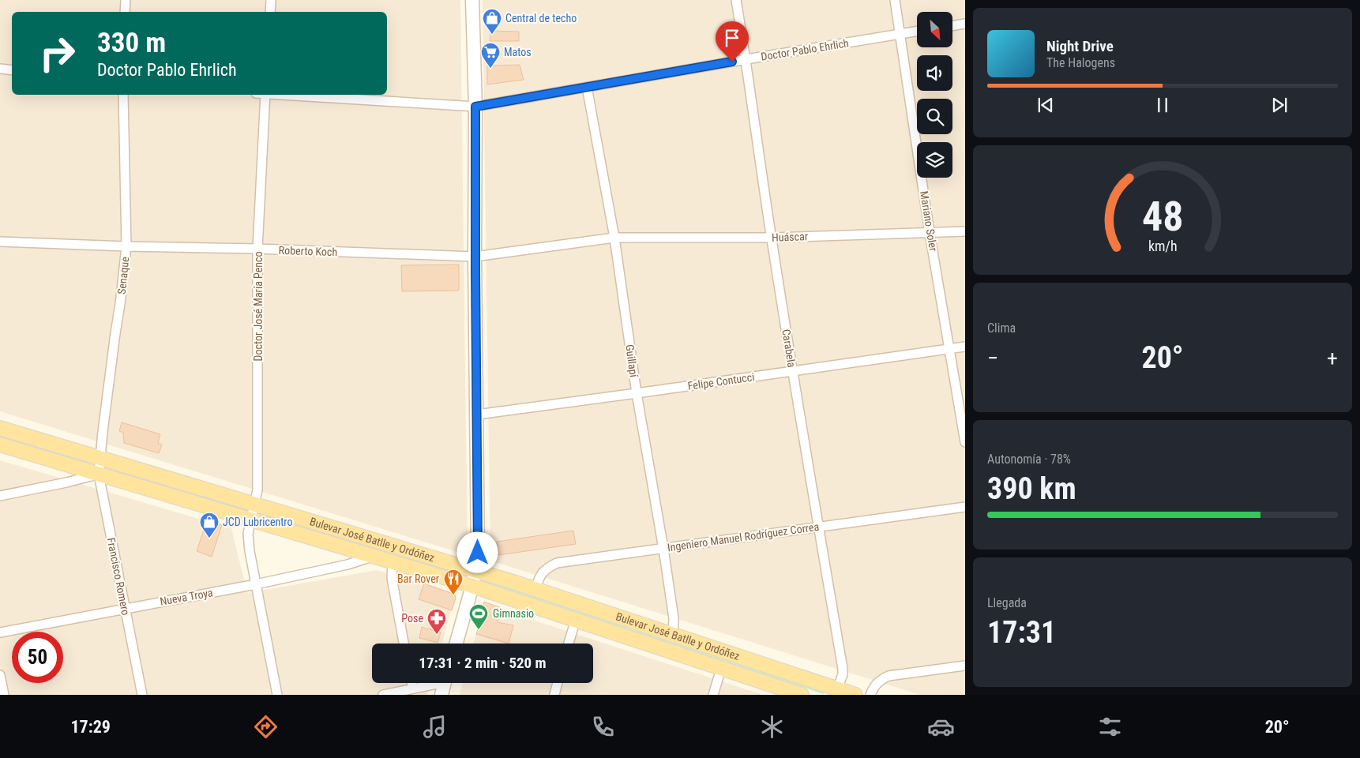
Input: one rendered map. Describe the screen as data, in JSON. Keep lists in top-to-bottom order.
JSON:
{
  "streets": {
    "main road": ["Bulevar José Batlle y Ordóñez"],
    "street": [
      "Doctor Pablo Ehrlich",
      "Mariano Soler",
      "Huáscar",
      "Roberto Koch",
      "Senaque",
      "Doctor José María Penco",
      "Carabela",
      "Guillapí",
      "Felipe Contucci",
      "Ingeniero Manuel Rodríguez Correa",
      "Francisco Romero",
      "Nueva Troya"
    ]
  },
  "crossings": [
    ["Doctor Pablo Ehrlich", "Mariano Soler"],
    ["Doctor Pablo Ehrlich", "Carabela"],
    ["Doctor Pablo Ehrlich", "Guillapí"],
    ["Mariano Soler", "Huáscar"],
    ["Mariano Soler", "Felipe Contucci"],
    ["Huáscar", "Roberto Koch"],
    ["Huáscar", "Carabela"],
    ["Huáscar", "Guillapí"],
    ["Roberto Koch", "Senaque"],
    ["Roberto Koch", "Doctor José María Penco"],
    ["Roberto Koch", "Guillapí"],
    ["Senaque", "Bulevar José Batlle y Ordóñez"],
    ["Senaque", "Francisco Romero"],
    ["Doctor José María Penco", "Bulevar José Batlle y Ordóñez"],
    ["Doctor José María Penco", "Nueva Troya"],
    ["Carabela", "Felipe Contucci"],
    ["Carabela", "Ingeniero Manuel Rodríguez Correa"],
    ["Carabela", "Bulevar José Batlle y Ordóñez"],
    ["Guillapí", "Felipe Contucci"],
    ["Guillapí", "Ingeniero Manuel Rodríguez Correa"],
    ["Guillapí", "Bulevar José Batlle y Ordóñez"],
    ["Ingeniero Manuel Rodríguez Correa", "Bulevar José Batlle y Ordóñez"],
    ["Bulevar José Batlle y Ordóñez", "Francisco Romero"],
    ["Bulevar José Batlle y Ordóñez", "Nueva Troya"],
    ["Francisco Romero", "Nueva Troya"]
  ],
  "places": {
    "shop": ["Central de techo", "JCD Lubricentro"],
    "supermarket": ["Matos"],
    "restaurant": ["Bar Rover"],
    "sports": ["Gimnasio"],
    "pharmacy": ["Pose"]
  },
  "north": "bottom right",
  "page": {
    "turn": ["330 m", "Doctor Pablo Ehrlich"],
    "song": ["Night Drive", "The Halogens"],
    "tile": [
      "Clima",
      ["Autonomía · 78%", "390 km"],
      ["Llegada", "17:31"]
    ],
    "heat": ["−", "20°", "+"],
    "limit": "50",
    "trip": "17:31 · 2 min · 520 m",
    "tabs": ["17:29", "20°"],
    "gauge": ["48", "km/h"]
  }
}
